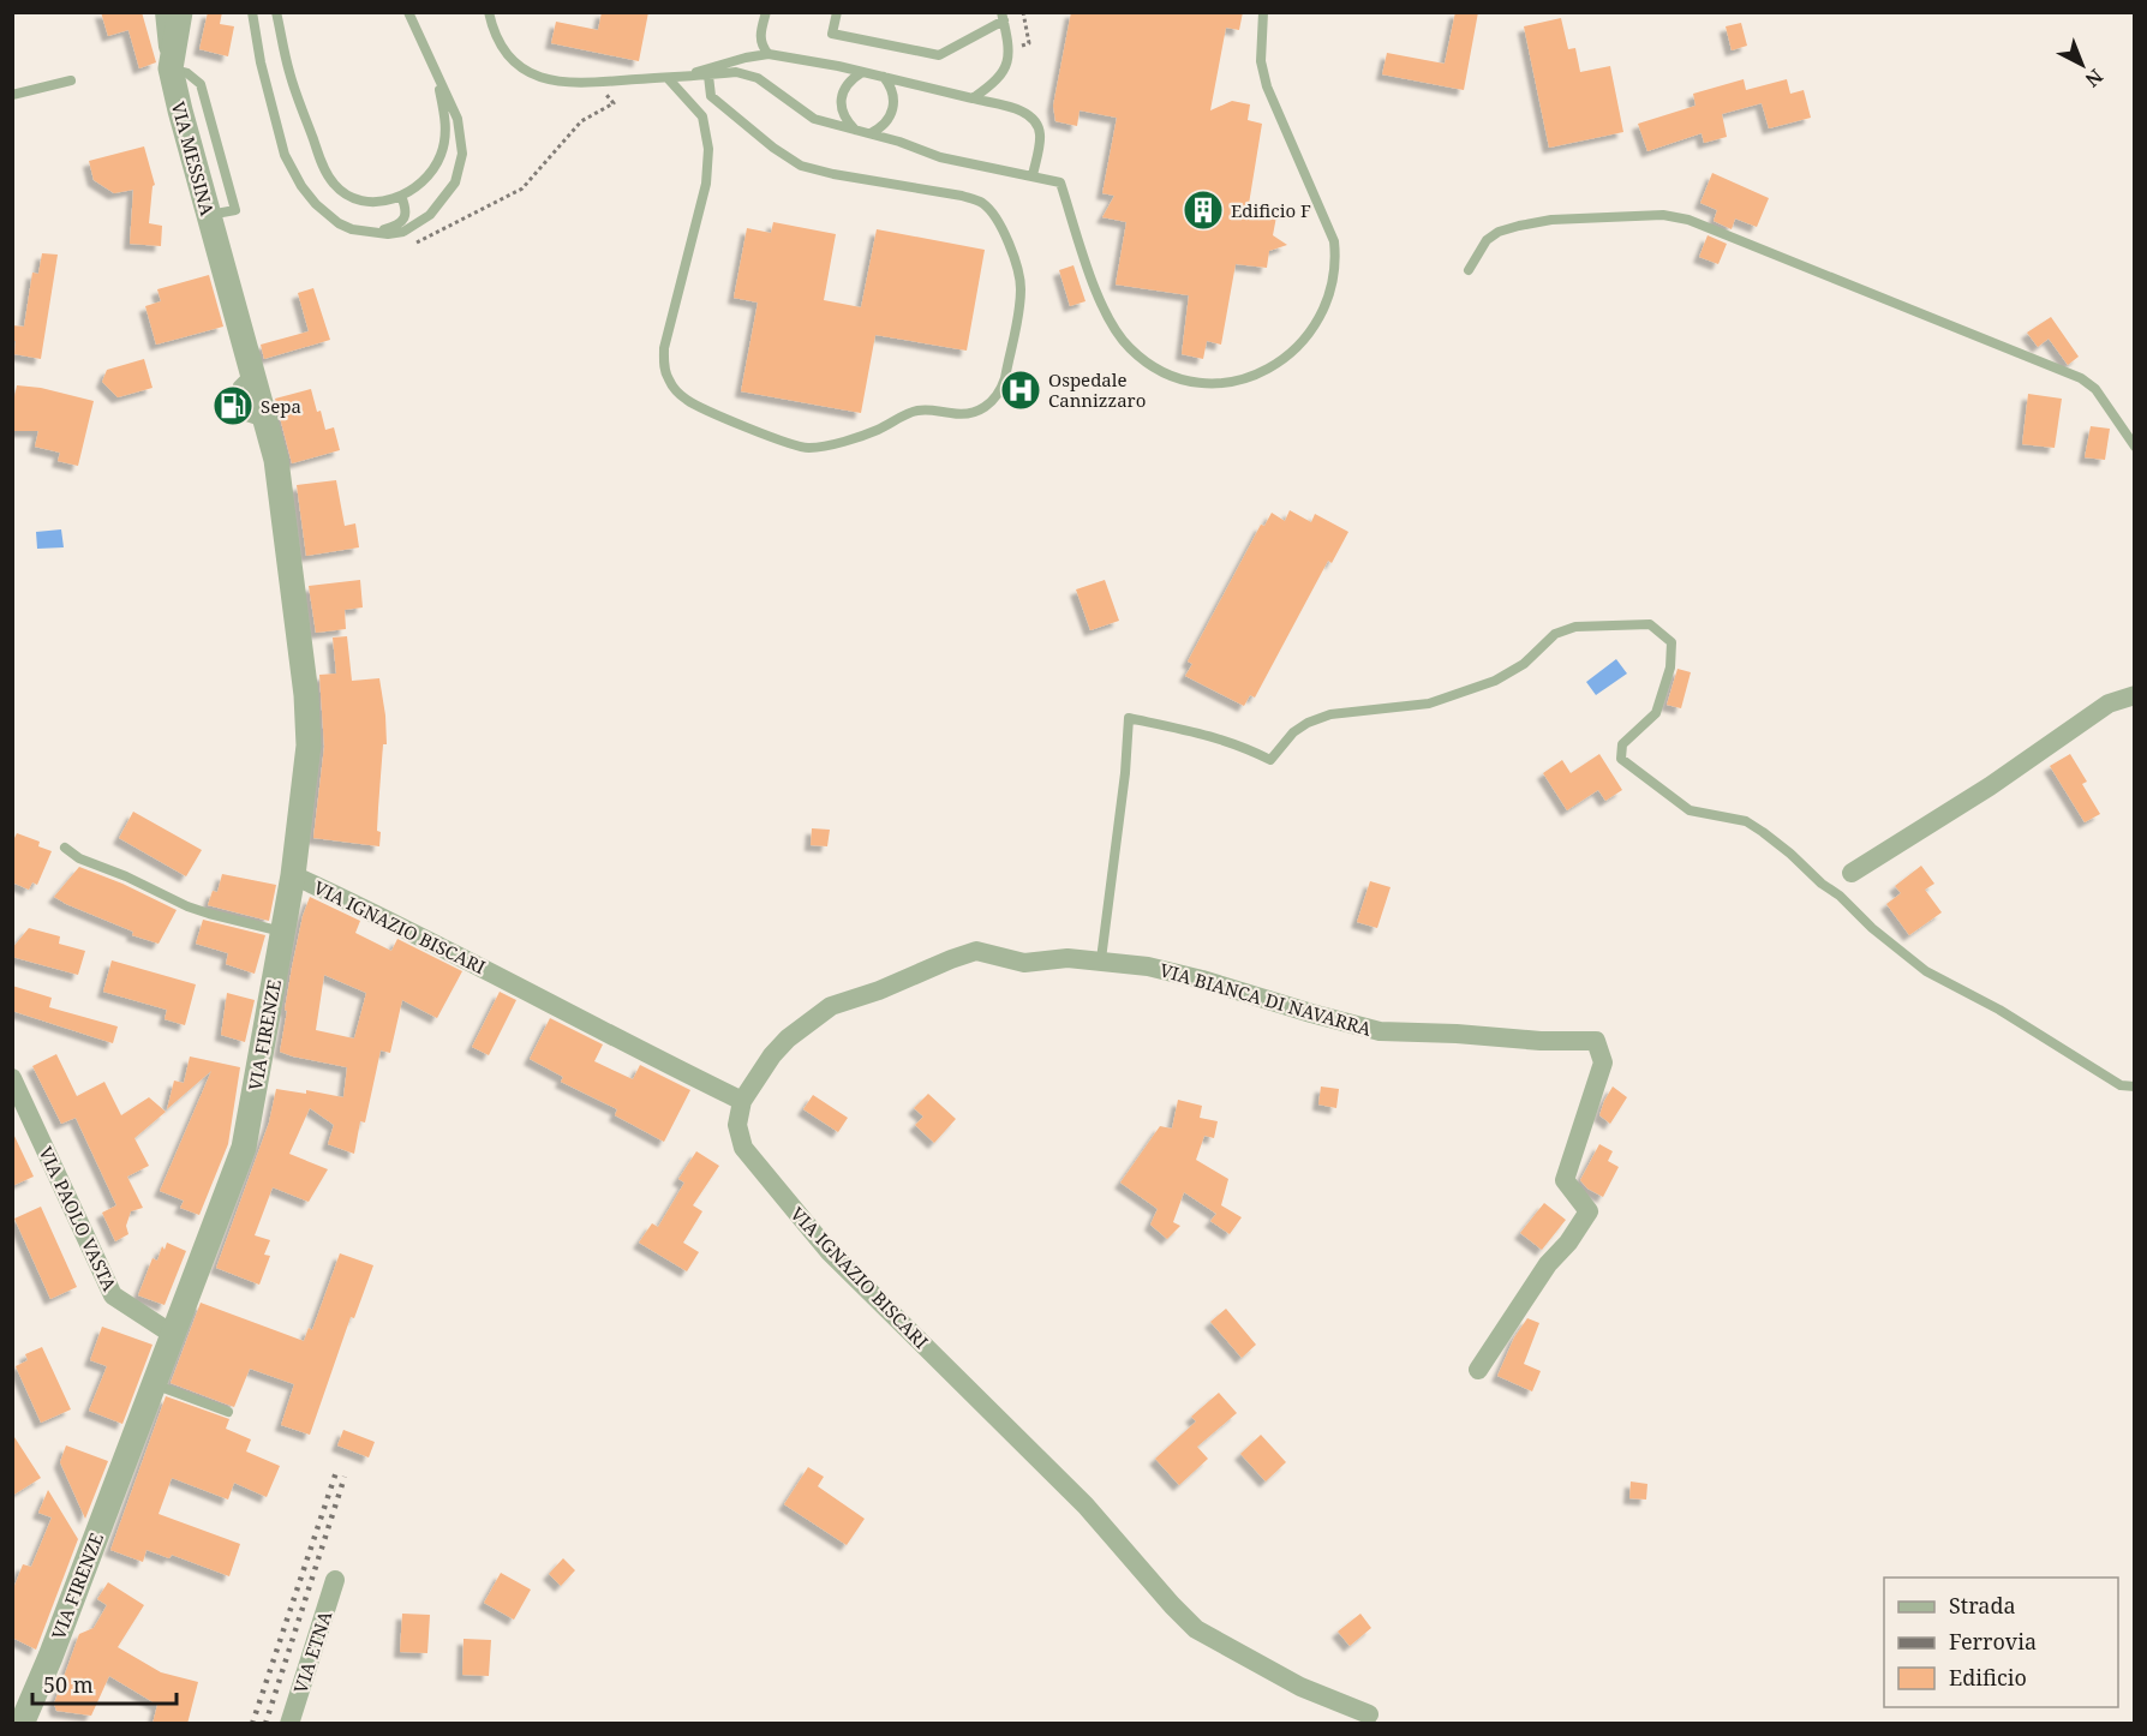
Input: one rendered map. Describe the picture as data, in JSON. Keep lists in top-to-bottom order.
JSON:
{
  "streets": {
    "street": [
      "VIA MESSINA",
      "VIA IGNAZIO BISCARI",
      "VIA BIANCA DI NAVARRA",
      "VIA FIRENZE",
      "VIA PAOLO VASTA",
      "VIA ETNA"
    ]
  },
  "crossings": [
    ["VIA MESSINA", "VIA FIRENZE"],
    ["VIA IGNAZIO BISCARI", "VIA BIANCA DI NAVARRA"],
    ["VIA IGNAZIO BISCARI", "VIA FIRENZE"],
    ["VIA FIRENZE", "VIA PAOLO VASTA"]
  ],
  "places": {
    "building": ["Edificio F"],
    "hospital": ["Ospedale Cannizzaro"],
    "fuel station": ["Sepa"]
  },
  "legend": ["Strada", "Ferrovia", "Edificio"],
  "scale_bar": "50 m",
  "north": "bottom right"
}
